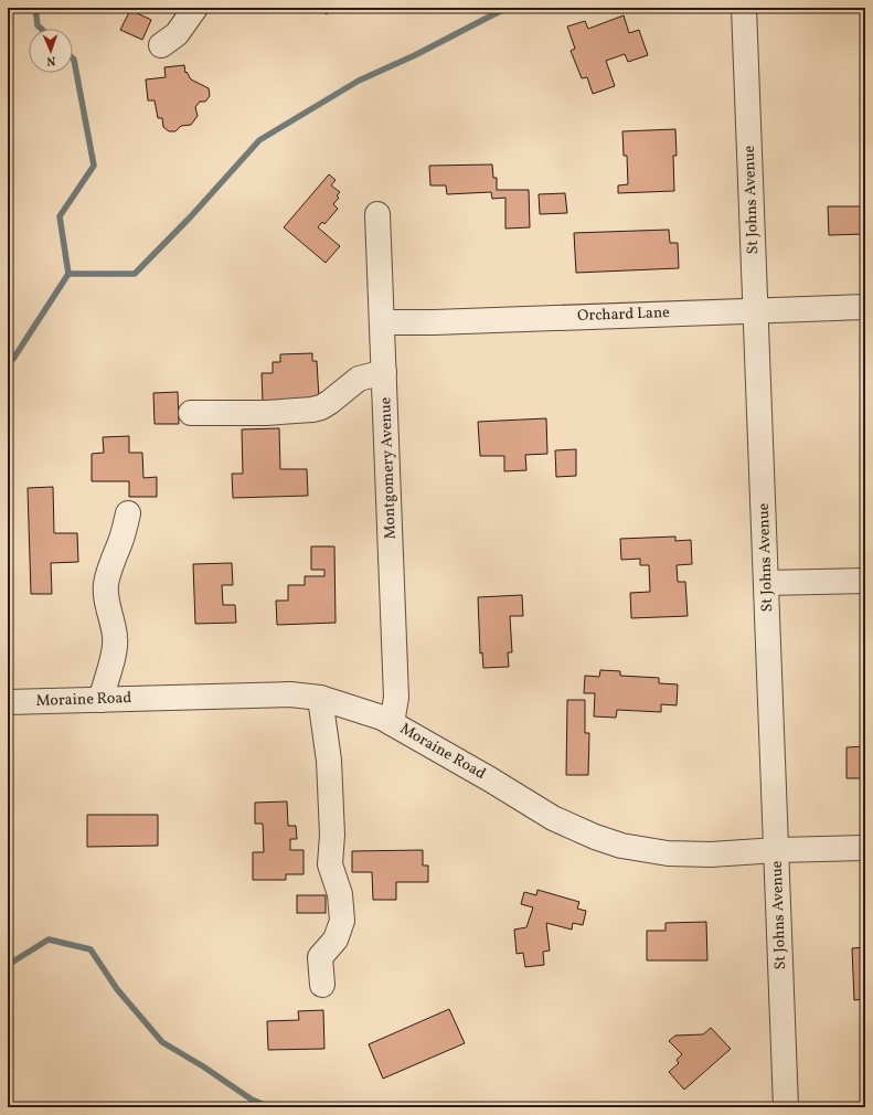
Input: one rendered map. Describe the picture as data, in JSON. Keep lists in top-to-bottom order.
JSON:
{
  "streets": {
    "street": [
      "St Johns Avenue",
      "Orchard Lane",
      "Montgomery Avenue",
      "Moraine Road"
    ]
  },
  "crossings": [
    ["St Johns Avenue", "Orchard Lane"],
    ["St Johns Avenue", "Moraine Road"],
    ["Orchard Lane", "Montgomery Avenue"],
    ["Montgomery Avenue", "Moraine Road"]
  ],
  "north": "bottom"
}
